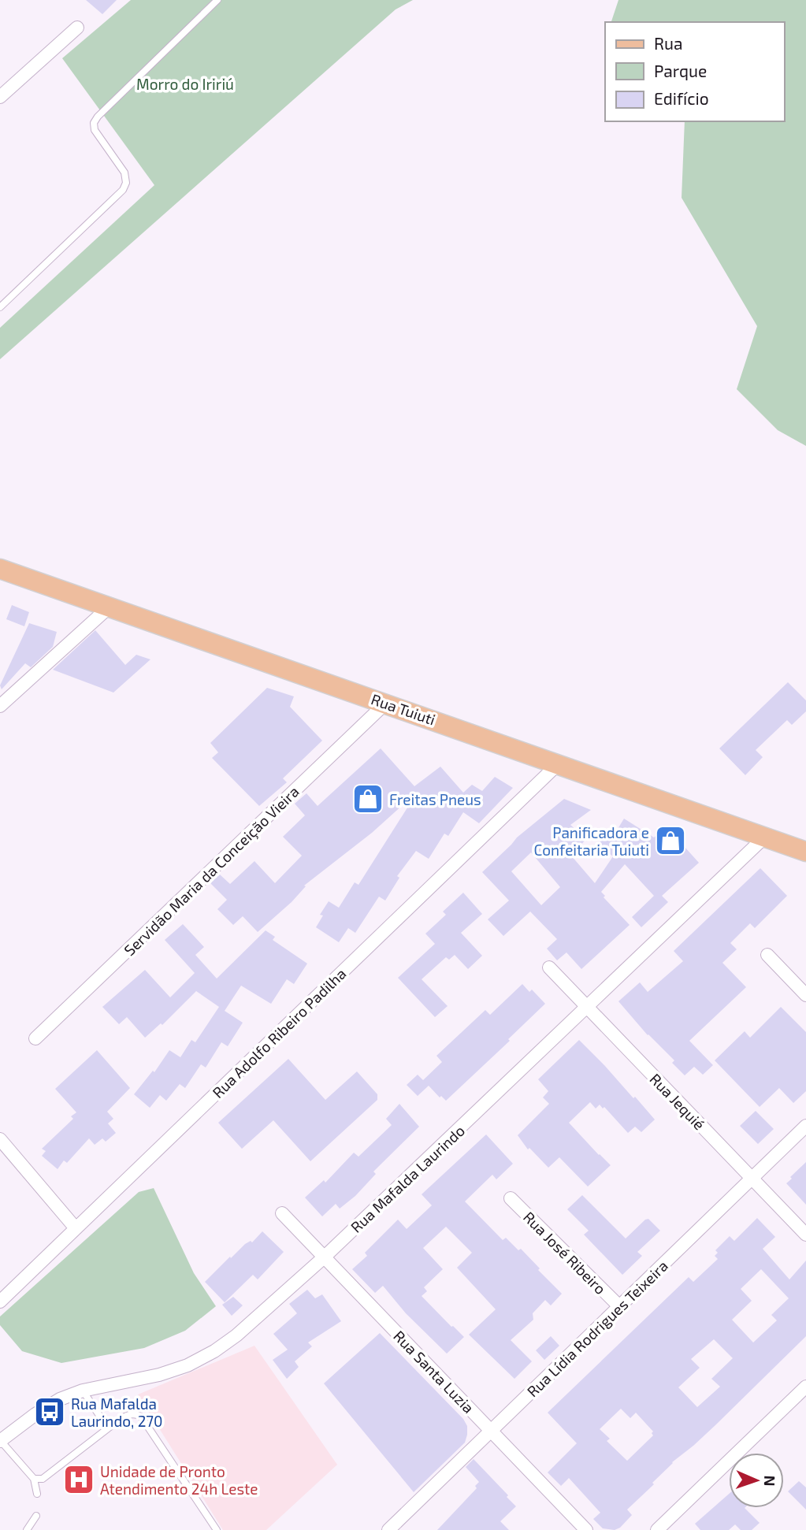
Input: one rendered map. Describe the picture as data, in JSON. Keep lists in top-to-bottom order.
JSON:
{
  "streets": {
    "main road": ["Rua Tuiuti"],
    "street": [
      "Servidão Maria da Conceição Vieira",
      "Rua Adolfo Ribeiro Padilha",
      "Rua Jequié",
      "Rua Mafalda Laurindo",
      "Rua José Ribeiro",
      "Rua Lídia Rodrigues Teixeira",
      "Rua Santa Luzia"
    ]
  },
  "crossings": [
    ["Rua Tuiuti", "Servidão Maria da Conceição Vieira"],
    ["Rua Tuiuti", "Rua Adolfo Ribeiro Padilha"],
    ["Rua Tuiuti", "Rua Mafalda Laurindo"],
    ["Rua Jequié", "Rua Mafalda Laurindo"],
    ["Rua Jequié", "Rua Lídia Rodrigues Teixeira"],
    ["Rua Mafalda Laurindo", "Rua Santa Luzia"],
    ["Rua José Ribeiro", "Rua Lídia Rodrigues Teixeira"],
    ["Rua Lídia Rodrigues Teixeira", "Rua Santa Luzia"]
  ],
  "parks": ["Morro do Iririú"],
  "places": {
    "shop": ["Freitas Pneus", "Panificadora e Confeitaria Tuiuti"],
    "bus stop": ["Rua Mafalda Laurindo, 270"],
    "hospital": ["Unidade de Pronto Atendimento 24h Leste"]
  },
  "legend": ["Rua", "Parque", "Edifício"],
  "north": "right"
}
